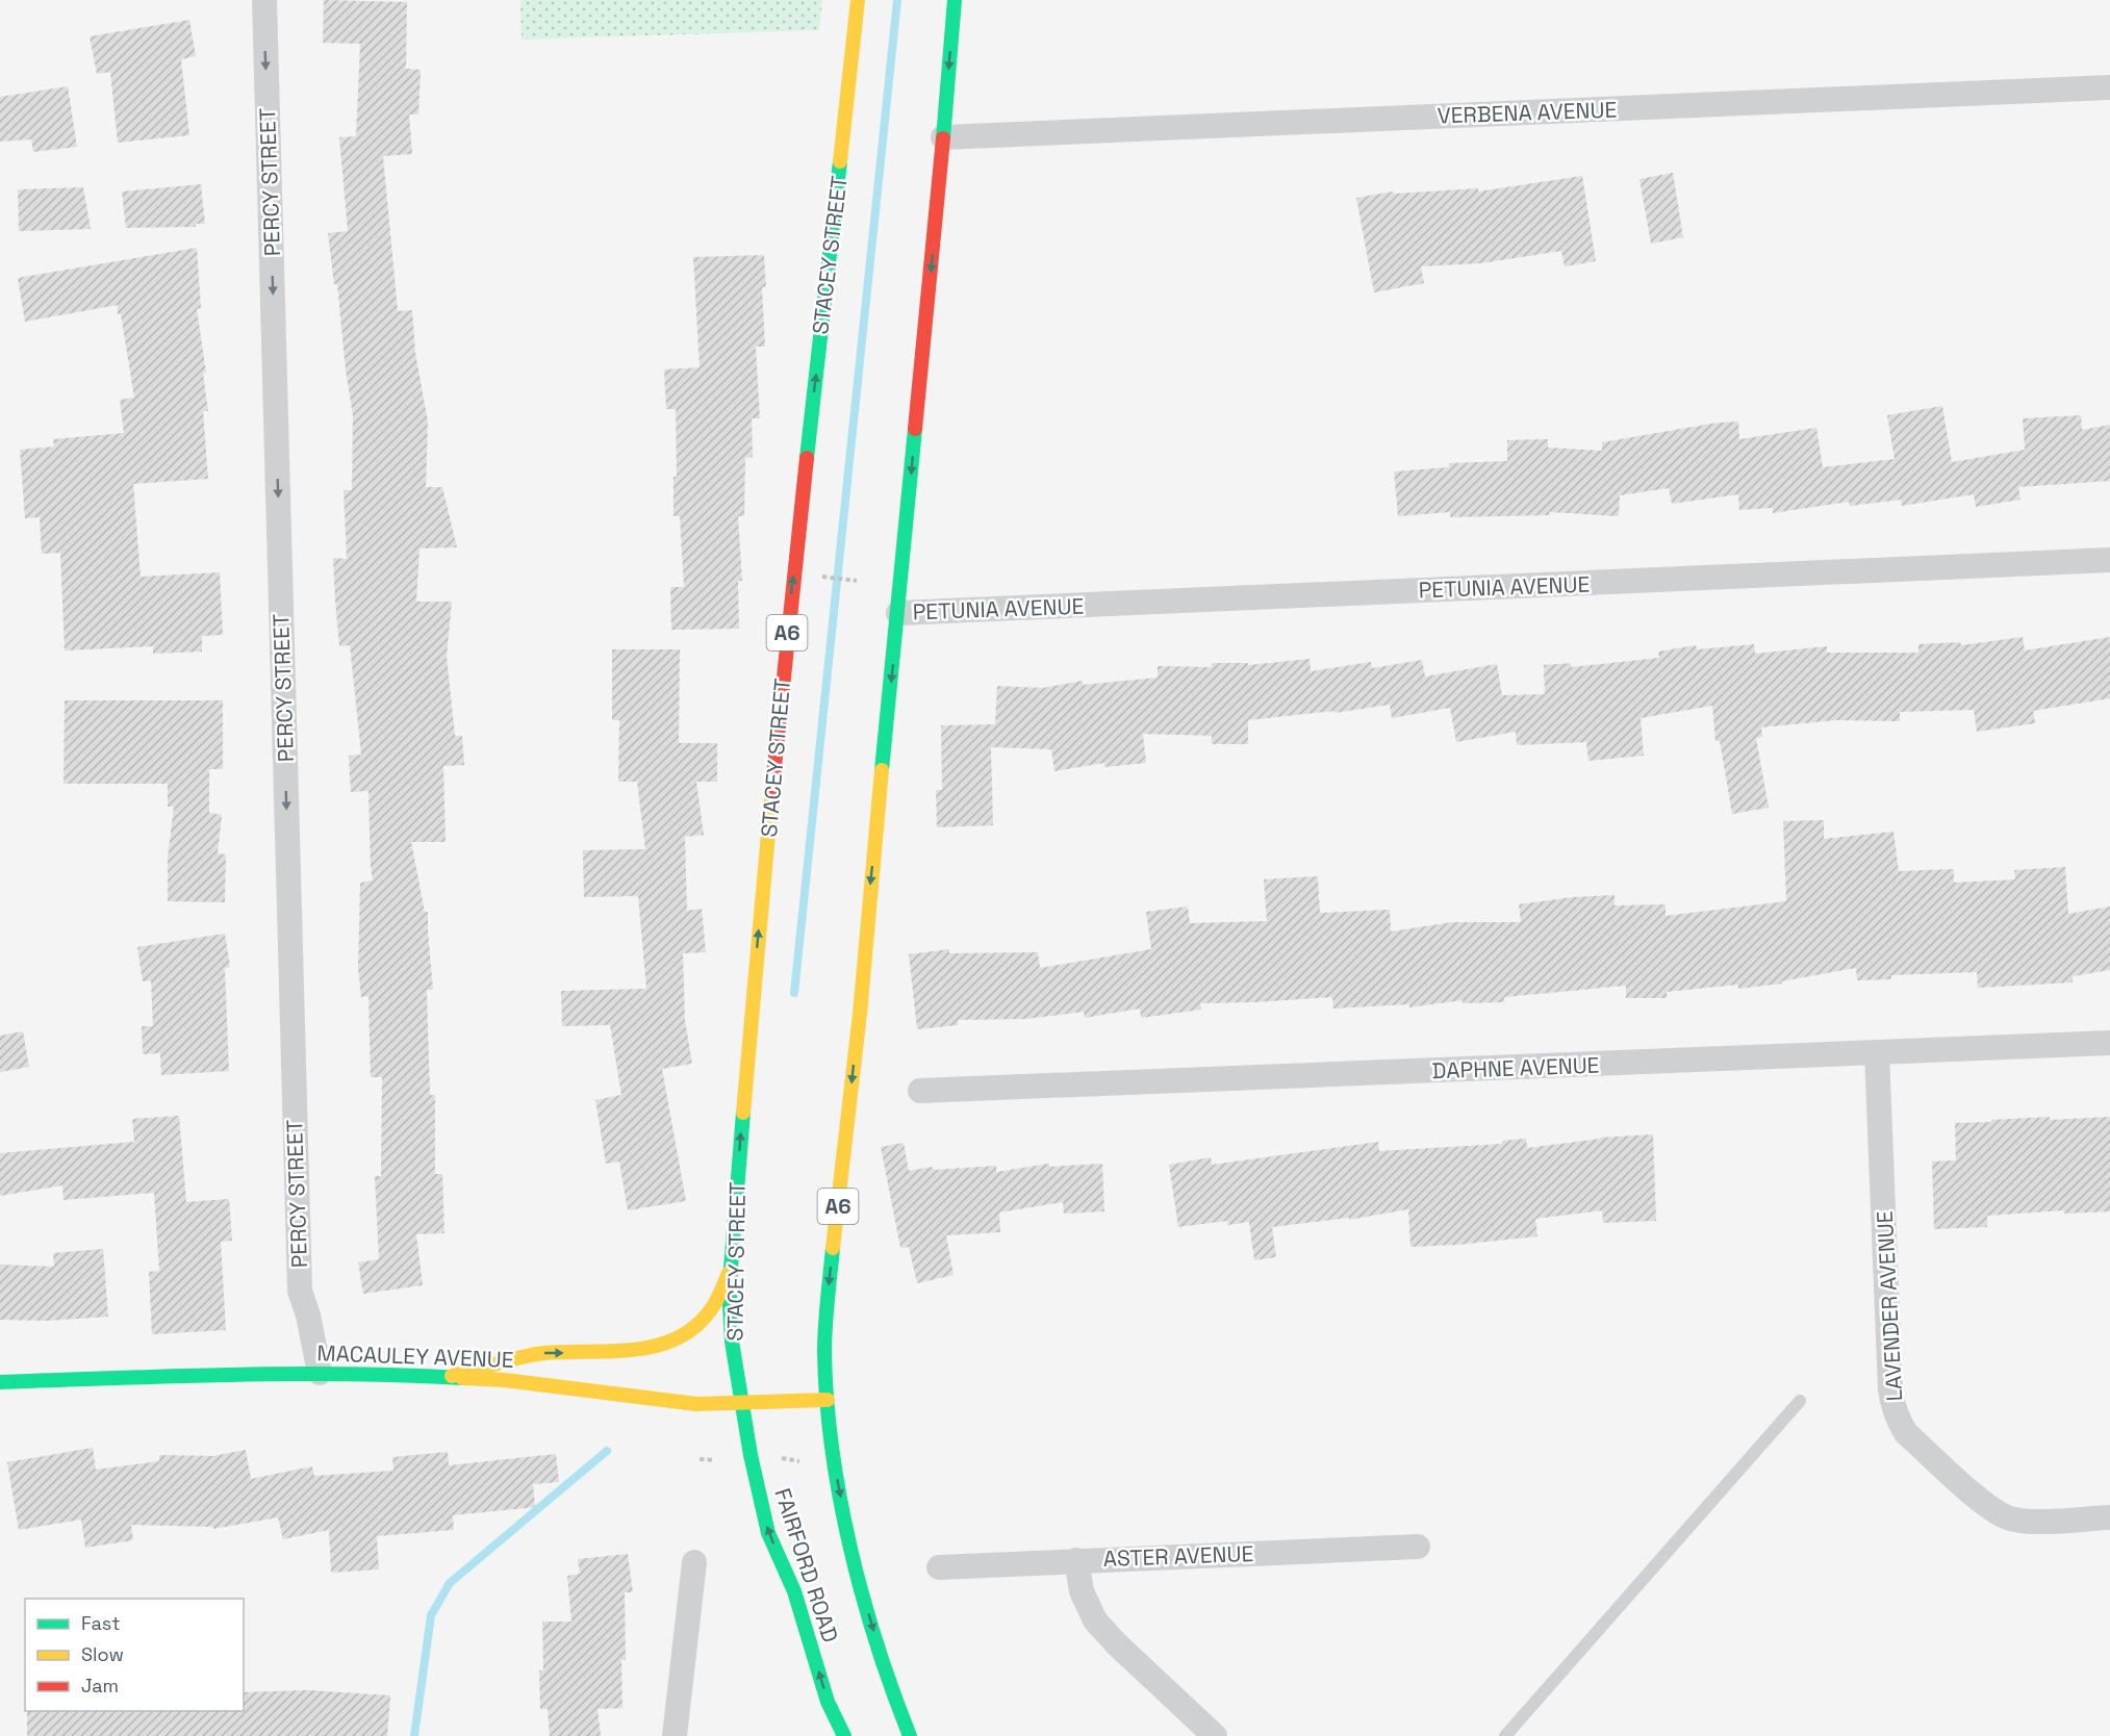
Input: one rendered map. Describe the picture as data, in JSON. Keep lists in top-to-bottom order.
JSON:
{
  "streets": {
    "main road": [
      "STACEY STREET",
      "A6",
      "MACAULEY AVENUE",
      "FAIRFORD ROAD"
    ],
    "street": [
      "VERBENA AVENUE",
      "PERCY STREET",
      "PETUNIA AVENUE",
      "DAPHNE AVENUE",
      "LAVENDER AVENUE",
      "ASTER AVENUE"
    ]
  },
  "crossings": [
    ["VERBENA AVENUE", "A6"],
    ["PERCY STREET", "MACAULEY AVENUE"],
    ["STACEY STREET", "MACAULEY AVENUE"],
    ["STACEY STREET", "FAIRFORD ROAD"],
    ["PETUNIA AVENUE", "A6"],
    ["A6", "MACAULEY AVENUE"],
    ["A6", "FAIRFORD ROAD"],
    ["DAPHNE AVENUE", "LAVENDER AVENUE"],
    ["MACAULEY AVENUE", "FAIRFORD ROAD"]
  ],
  "one_way": ["PERCY STREET"],
  "legend": ["Fast", "Slow", "Jam"]
}
